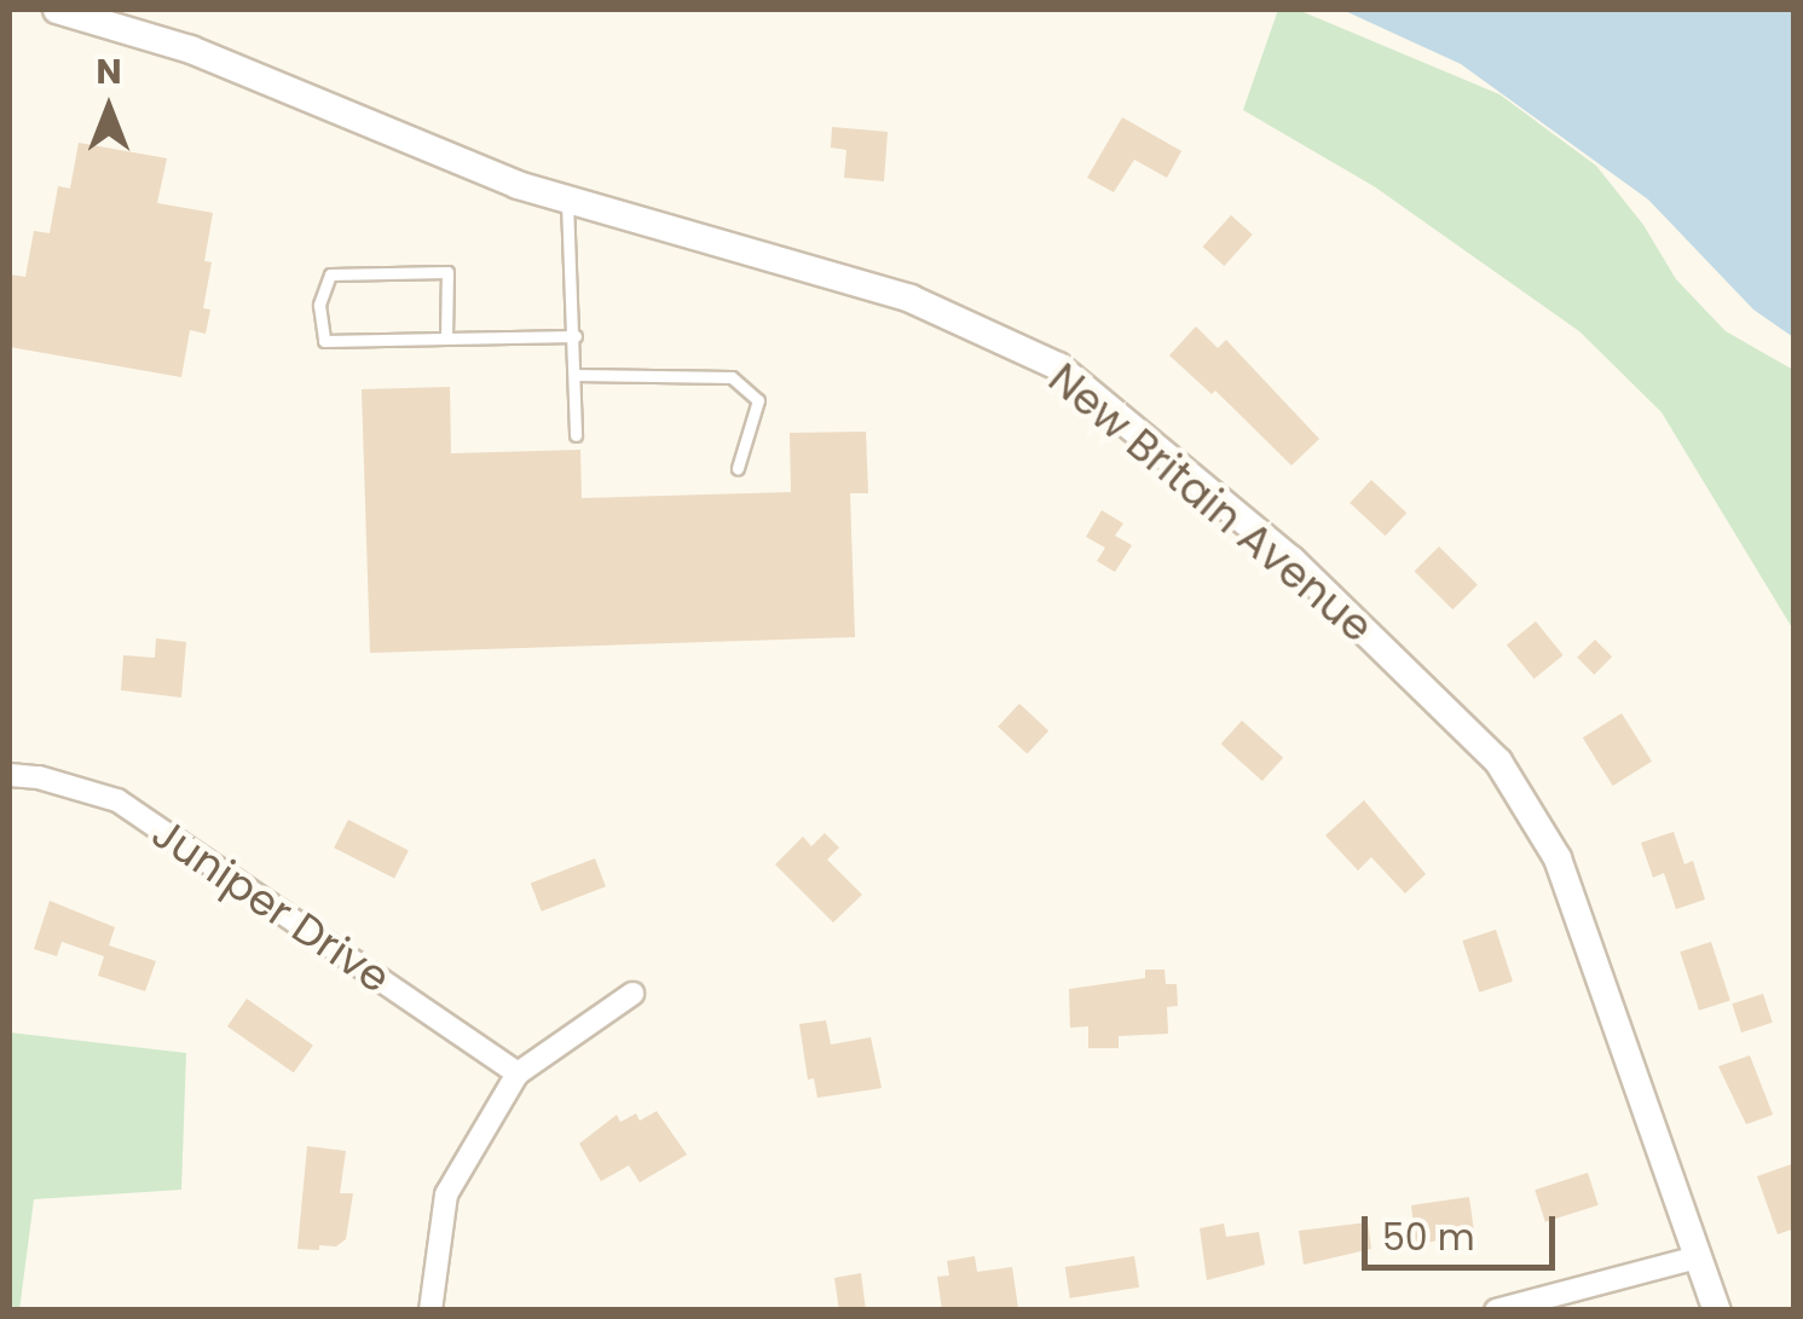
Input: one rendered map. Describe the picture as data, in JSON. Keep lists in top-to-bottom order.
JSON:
{
  "streets": {
    "street": ["New Britain Avenue", "Juniper Drive"]
  },
  "scale_bar": "50 m",
  "north": "top"
}
